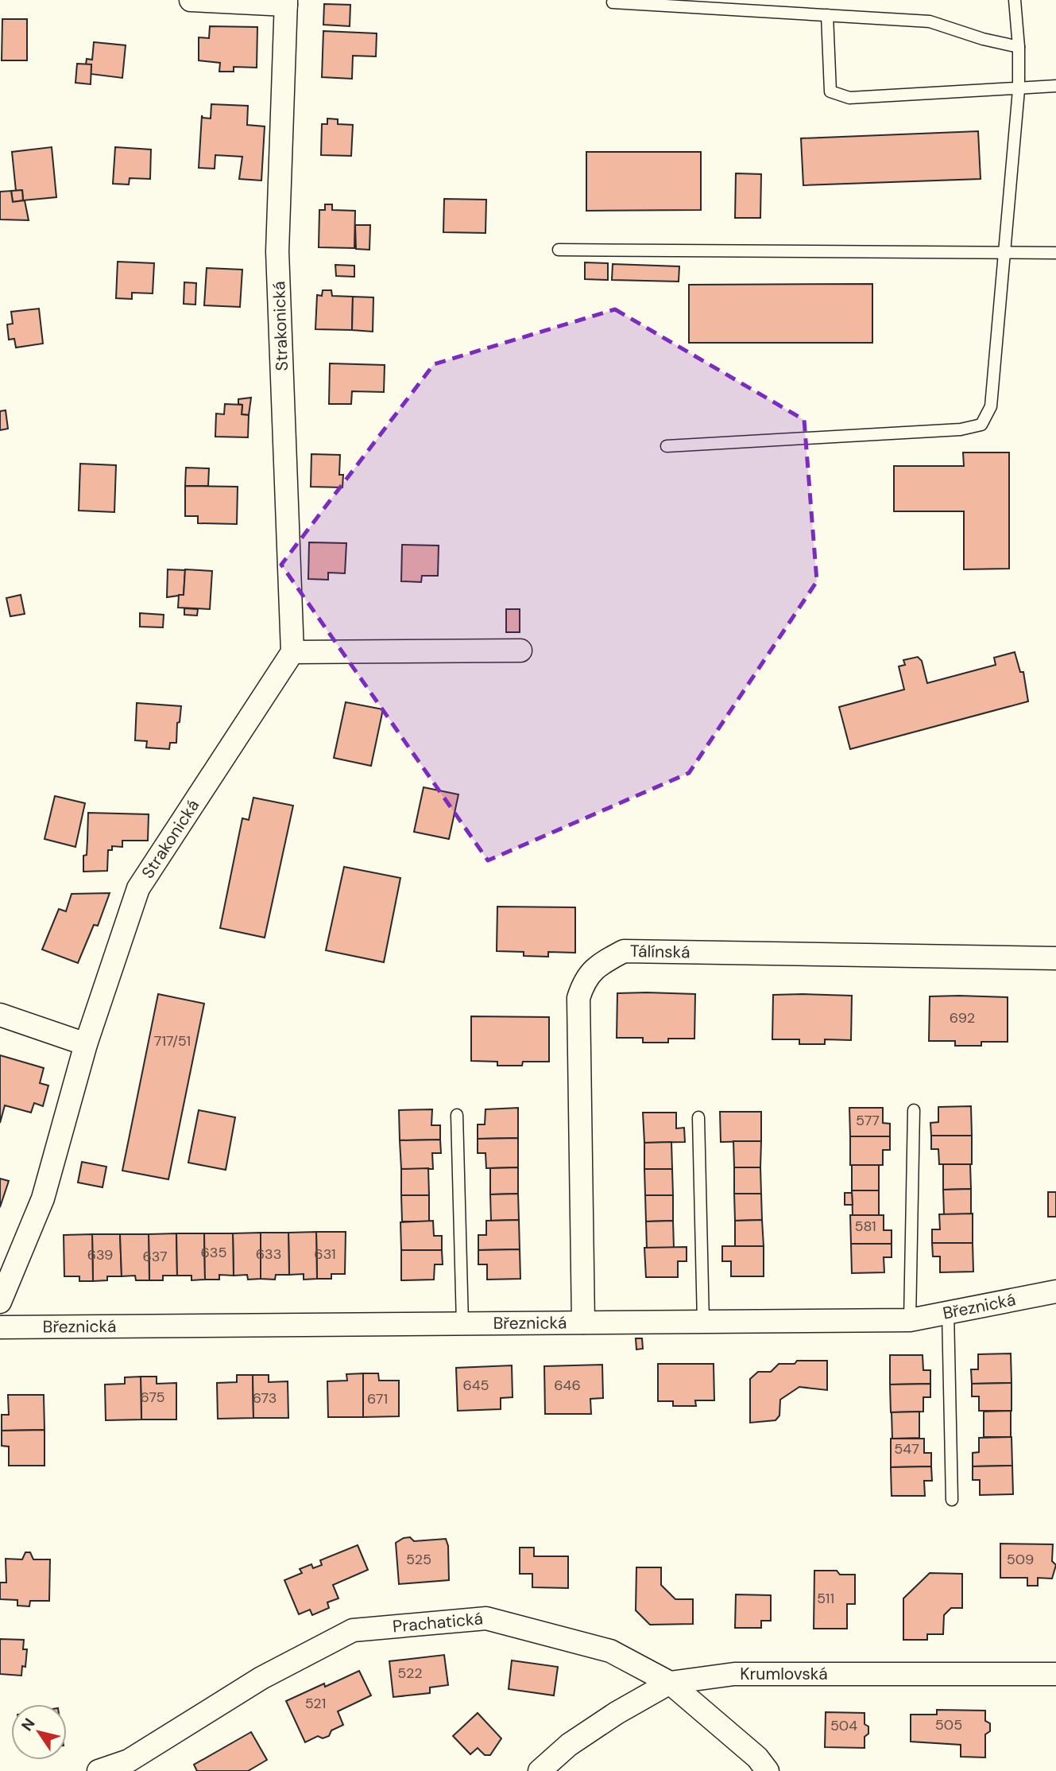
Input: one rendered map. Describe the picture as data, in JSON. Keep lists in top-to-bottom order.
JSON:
{
  "streets": {
    "street": [
      "Strakonická",
      "Tálínská",
      "Březnická",
      "Prachatická",
      "Krumlovská"
    ]
  },
  "crossings": [
    ["Tálínská", "Březnická"],
    ["Prachatická", "Krumlovská"]
  ],
  "house_numbers": [
    "692",
    "717/51",
    "577",
    "581",
    "635",
    "633",
    "631",
    "639",
    "637",
    "645",
    "646",
    "675",
    "673",
    "671",
    "547",
    "525",
    "509",
    "511",
    "522",
    "521",
    "505",
    "504"
  ],
  "north": "top left"
}
